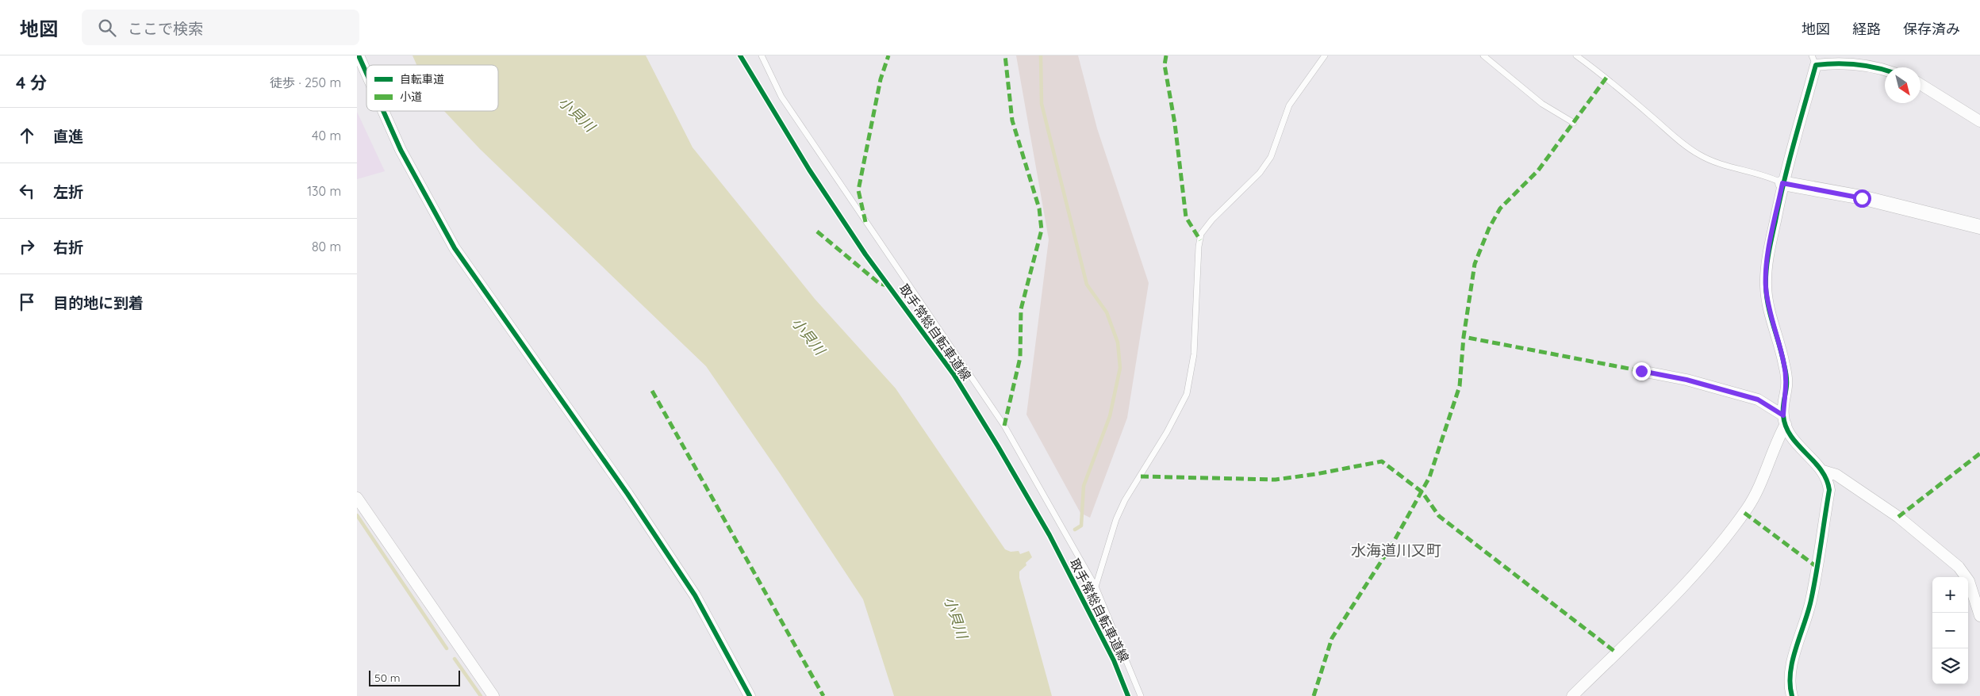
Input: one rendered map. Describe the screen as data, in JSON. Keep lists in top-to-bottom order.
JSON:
{
  "streets": {
    "cycle path": ["取手常総自転車道線"]
  },
  "districts": ["水海道川又町"],
  "water": ["小貝川"],
  "legend": ["自転車道", "小道"],
  "scale_bar": "50 m",
  "north": "bottom right",
  "page": {
    "header": "地図",
    "search": "ここで検索",
    "nav": ["地図", "経路", "保存済み"],
    "heading": ["4 分", "徒歩 · 250 m"],
    "list": [
      ["直進", "40 m"],
      ["左折", "130 m"],
      ["右折", "80 m"],
      "目的地に到着"
    ],
    "map_buttons": ["+", "−"],
    "scale": "50 m"
  }
}
